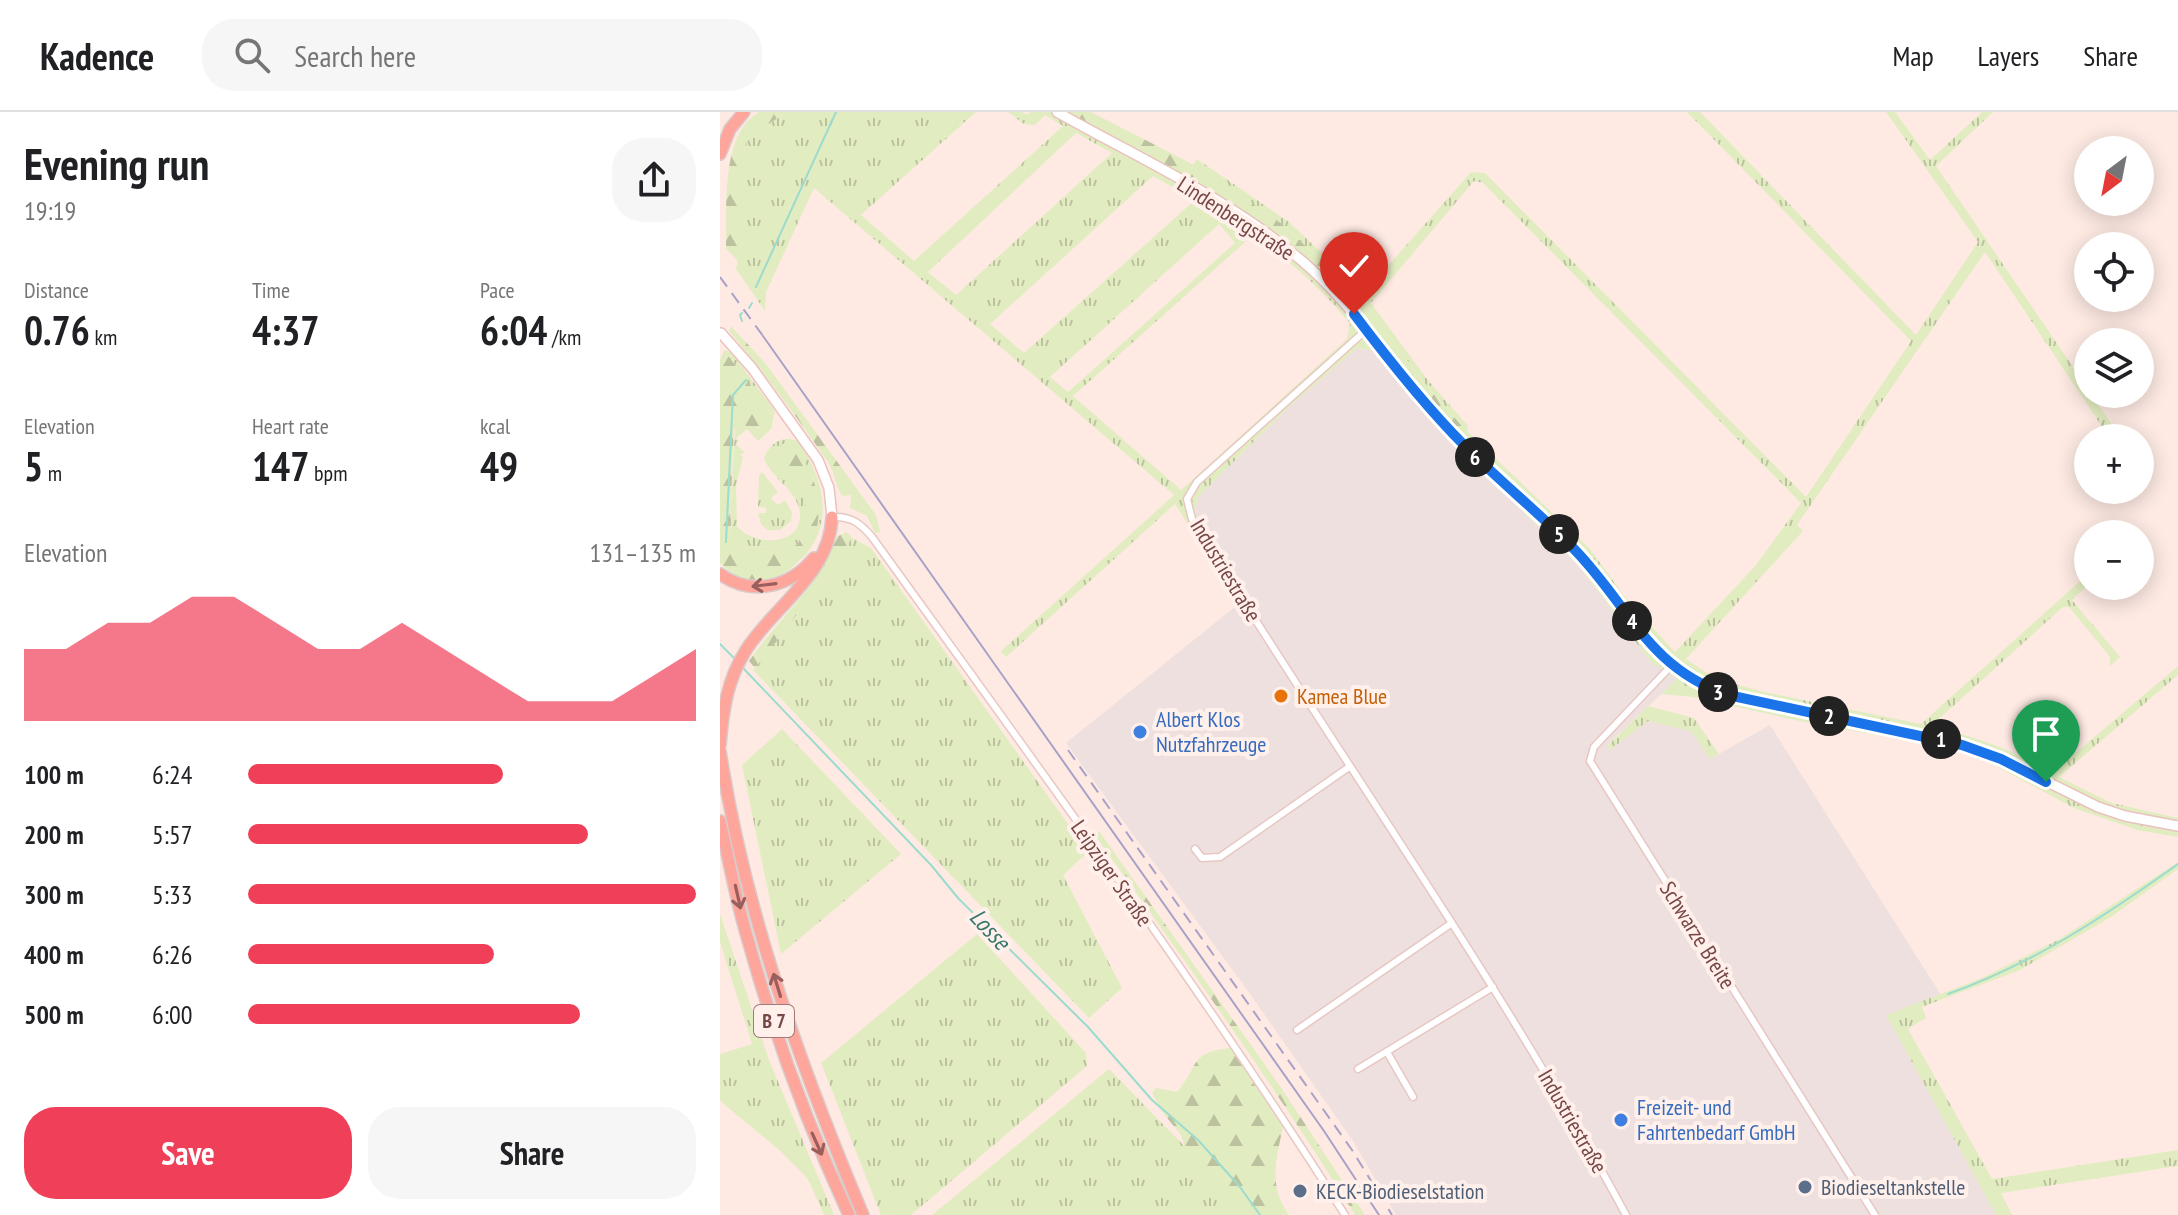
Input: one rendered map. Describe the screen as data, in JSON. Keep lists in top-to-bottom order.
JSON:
{
  "streets": {
    "highway": ["B 7"],
    "main road": ["Lindenbergstraße"],
    "street": ["Industriestraße", "Leipziger Straße", "Schwarze Breite"]
  },
  "crossings": [
    ["Lindenbergstraße", "Industriestraße"],
    ["Lindenbergstraße", "Schwarze Breite"]
  ],
  "water": ["Losse"],
  "places": [
    "Kamea Blue",
    "Albert Klos Nutzfahrzeuge",
    "Freizeit- und Fahrtenbedarf GmbH",
    "Biodieseltankstelle",
    "KECK-Biodieselstation"
  ],
  "north": "bottom left",
  "page": {
    "header": "Kadence",
    "search": "Search here",
    "nav": ["Map", "Layers", "Share"],
    "heading": ["Evening run", "19:19"],
    "map_buttons": ["+", "−"],
    "stats": [
      ["Distance", "0.76 km"],
      ["Time", "4:37"],
      ["Pace", "6:04 /km"],
      ["Elevation", "5 m"],
      ["Heart rate", "147 bpm"],
      ["kcal", "49"]
    ],
    "pins": [
      "6",
      "5",
      "4",
      "3",
      "2",
      "1"
    ],
    "chart": ["Elevation", "131–135 m"],
    "list": [
      {
        "name": "100 m",
        "note": "6:24"
      },
      {
        "name": "200 m",
        "note": "5:57"
      },
      {
        "name": "300 m",
        "note": "5:33"
      },
      {
        "name": "400 m",
        "note": "6:26"
      },
      {
        "name": "500 m",
        "note": "6:00"
      }
    ],
    "buttons": ["Save", "Share"]
  }
}
